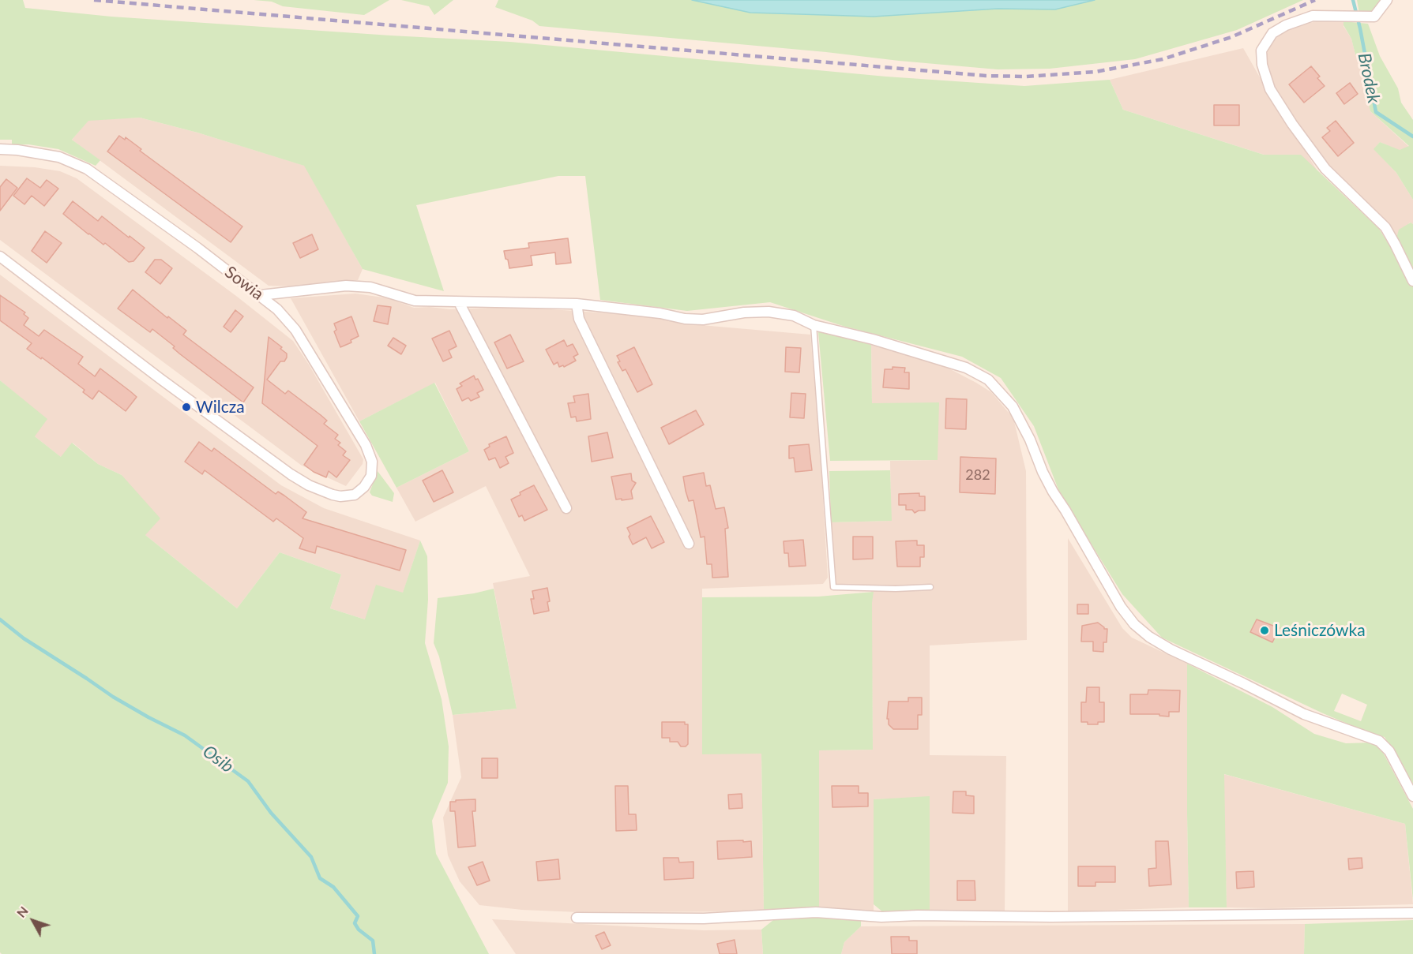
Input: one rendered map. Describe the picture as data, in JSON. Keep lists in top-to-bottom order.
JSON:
{
  "streets": {
    "street": ["Sowia"]
  },
  "water": ["Brodek", "Osib"],
  "places": ["Wilcza", "Leśniczówka"],
  "house_numbers": ["282"],
  "north": "top left"
}
